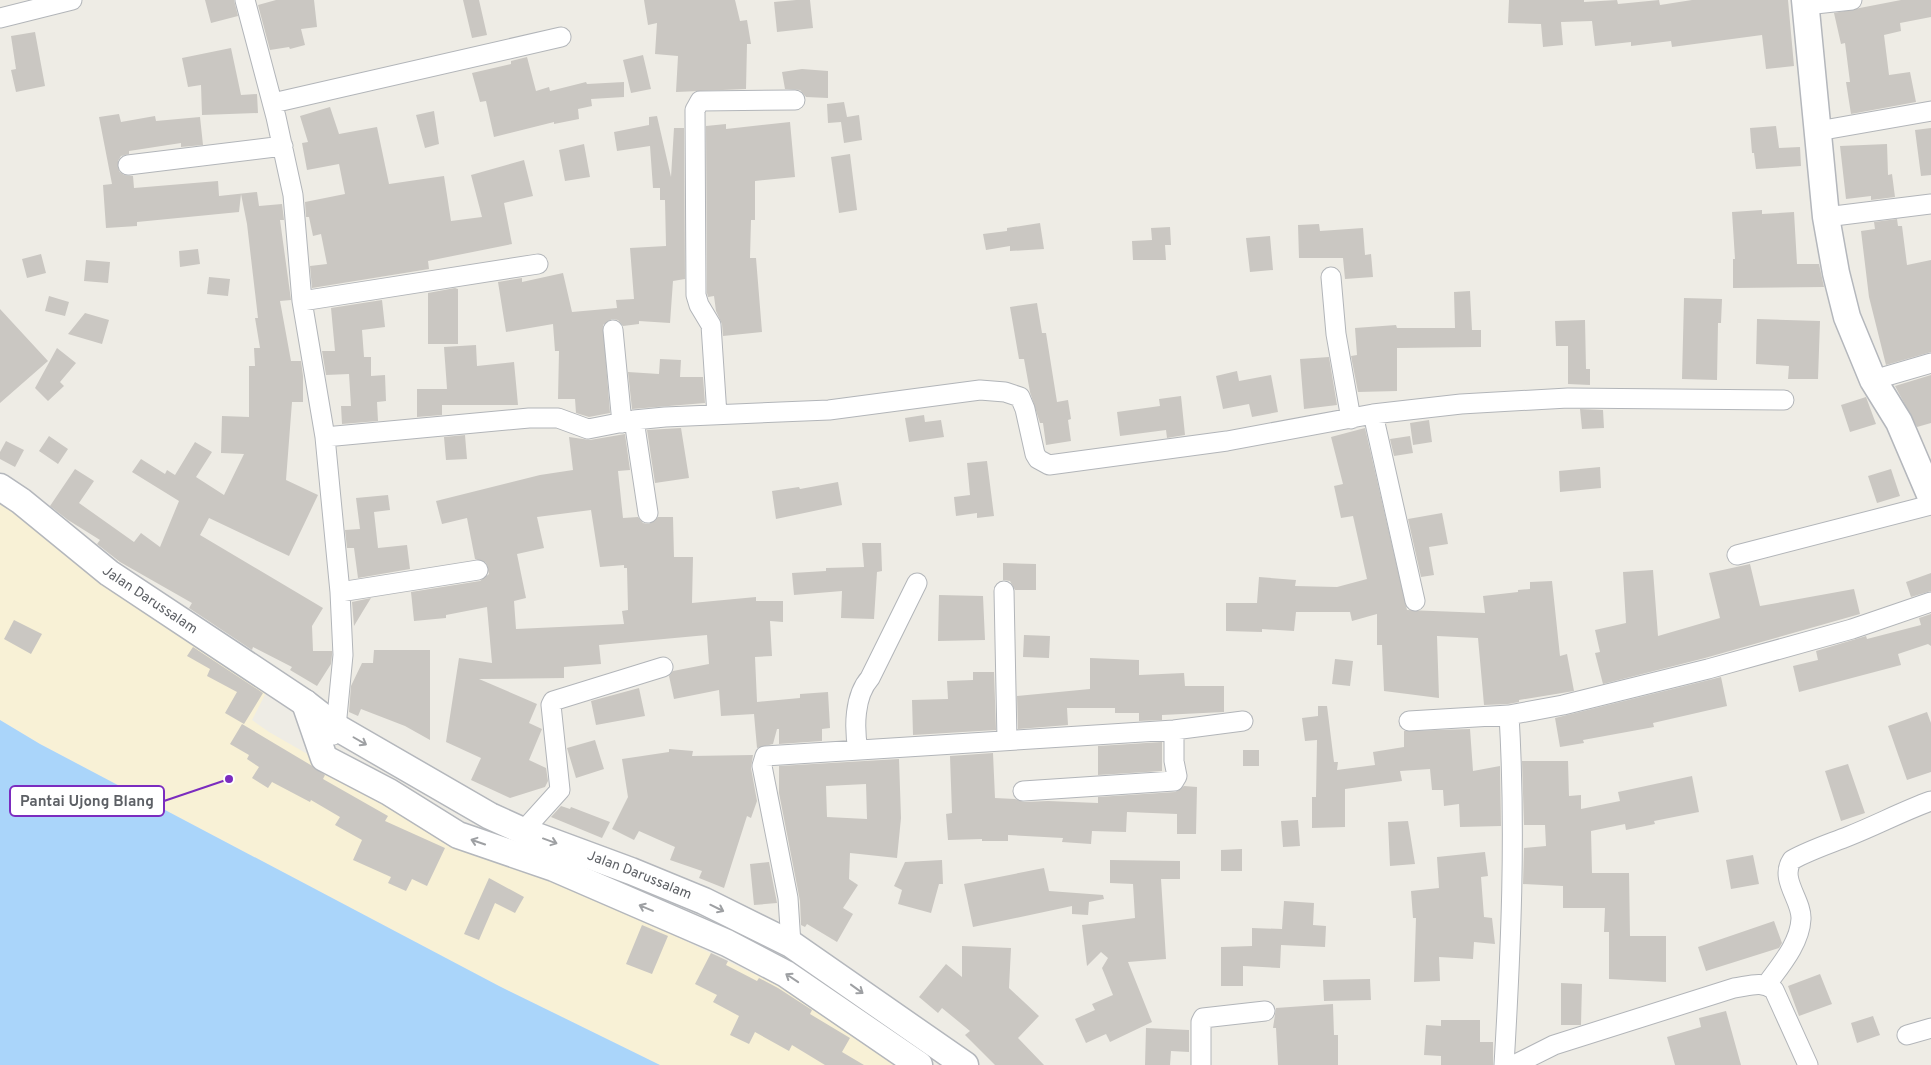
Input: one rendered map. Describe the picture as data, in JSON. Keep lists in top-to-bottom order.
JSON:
{
  "streets": {
    "street": ["Jalan Darussalam"]
  },
  "places": ["Pantai Ujong Blang"]
}
